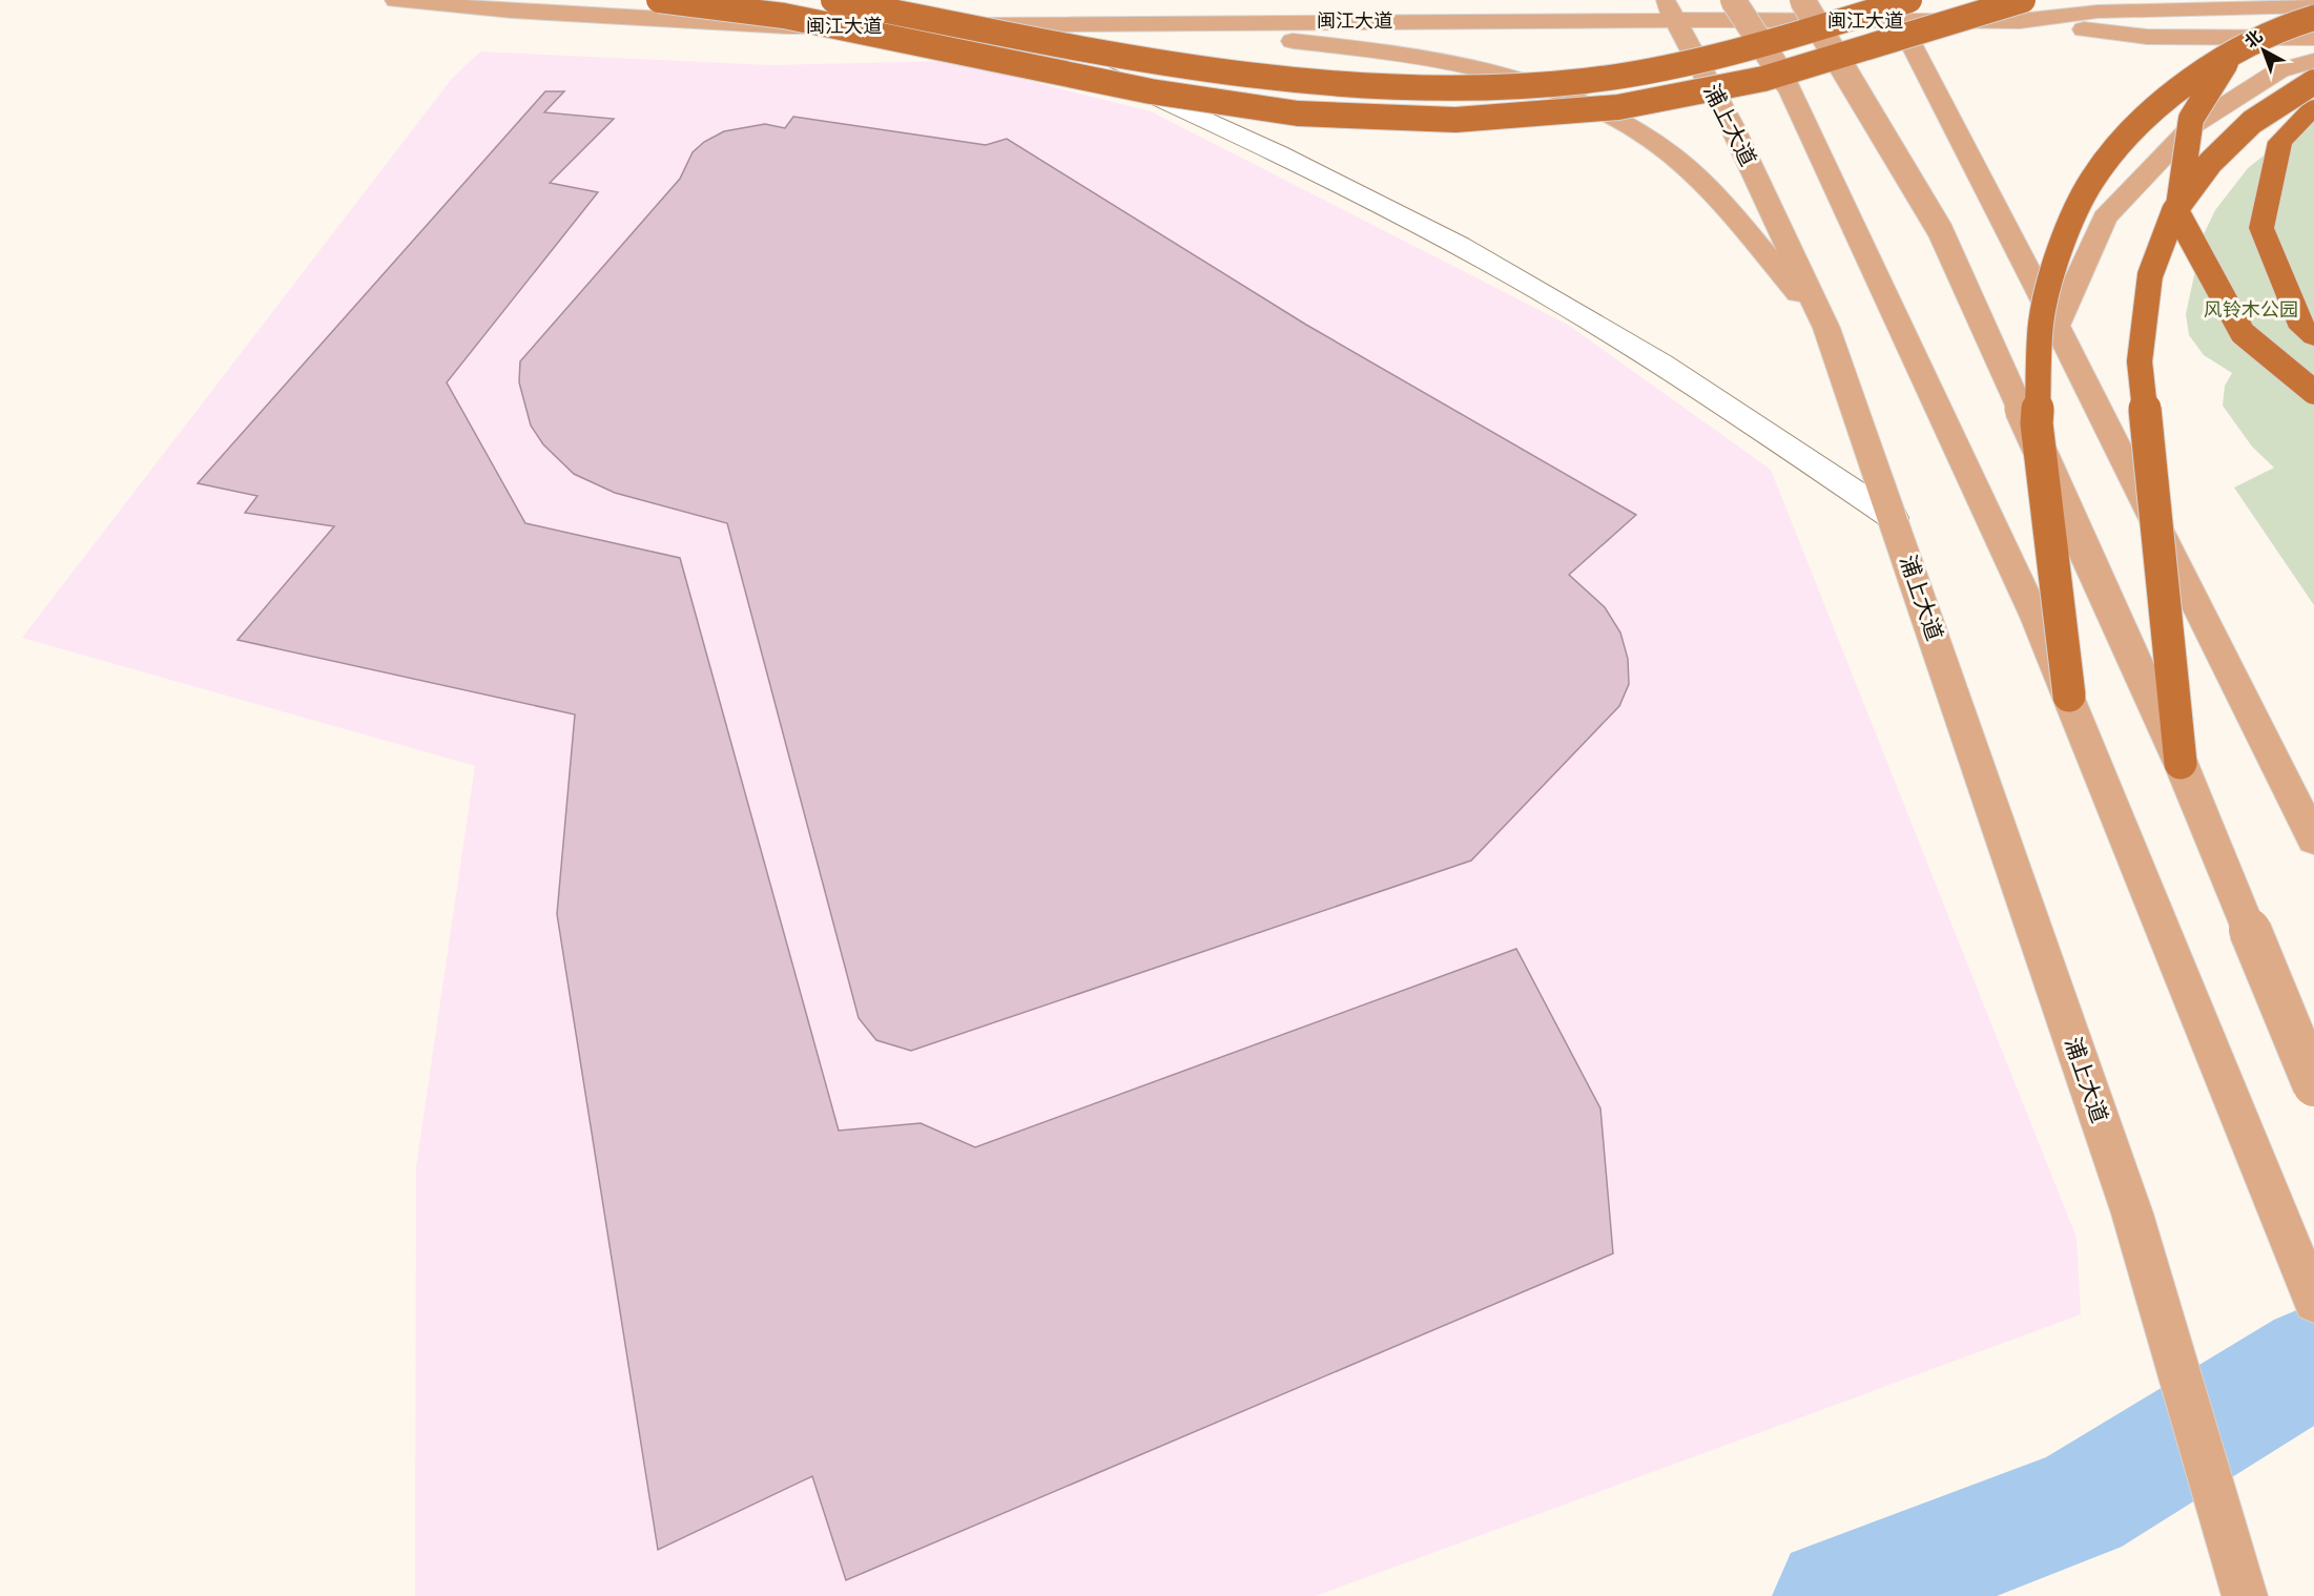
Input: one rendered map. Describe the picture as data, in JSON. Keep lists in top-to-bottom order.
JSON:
{
  "streets": {
    "main road": ["闽江大道", "浦上大道"]
  },
  "crossings": [
    ["闽江大道", "浦上大道"]
  ],
  "parks": ["风铃木公园"],
  "north": "top left"
}
